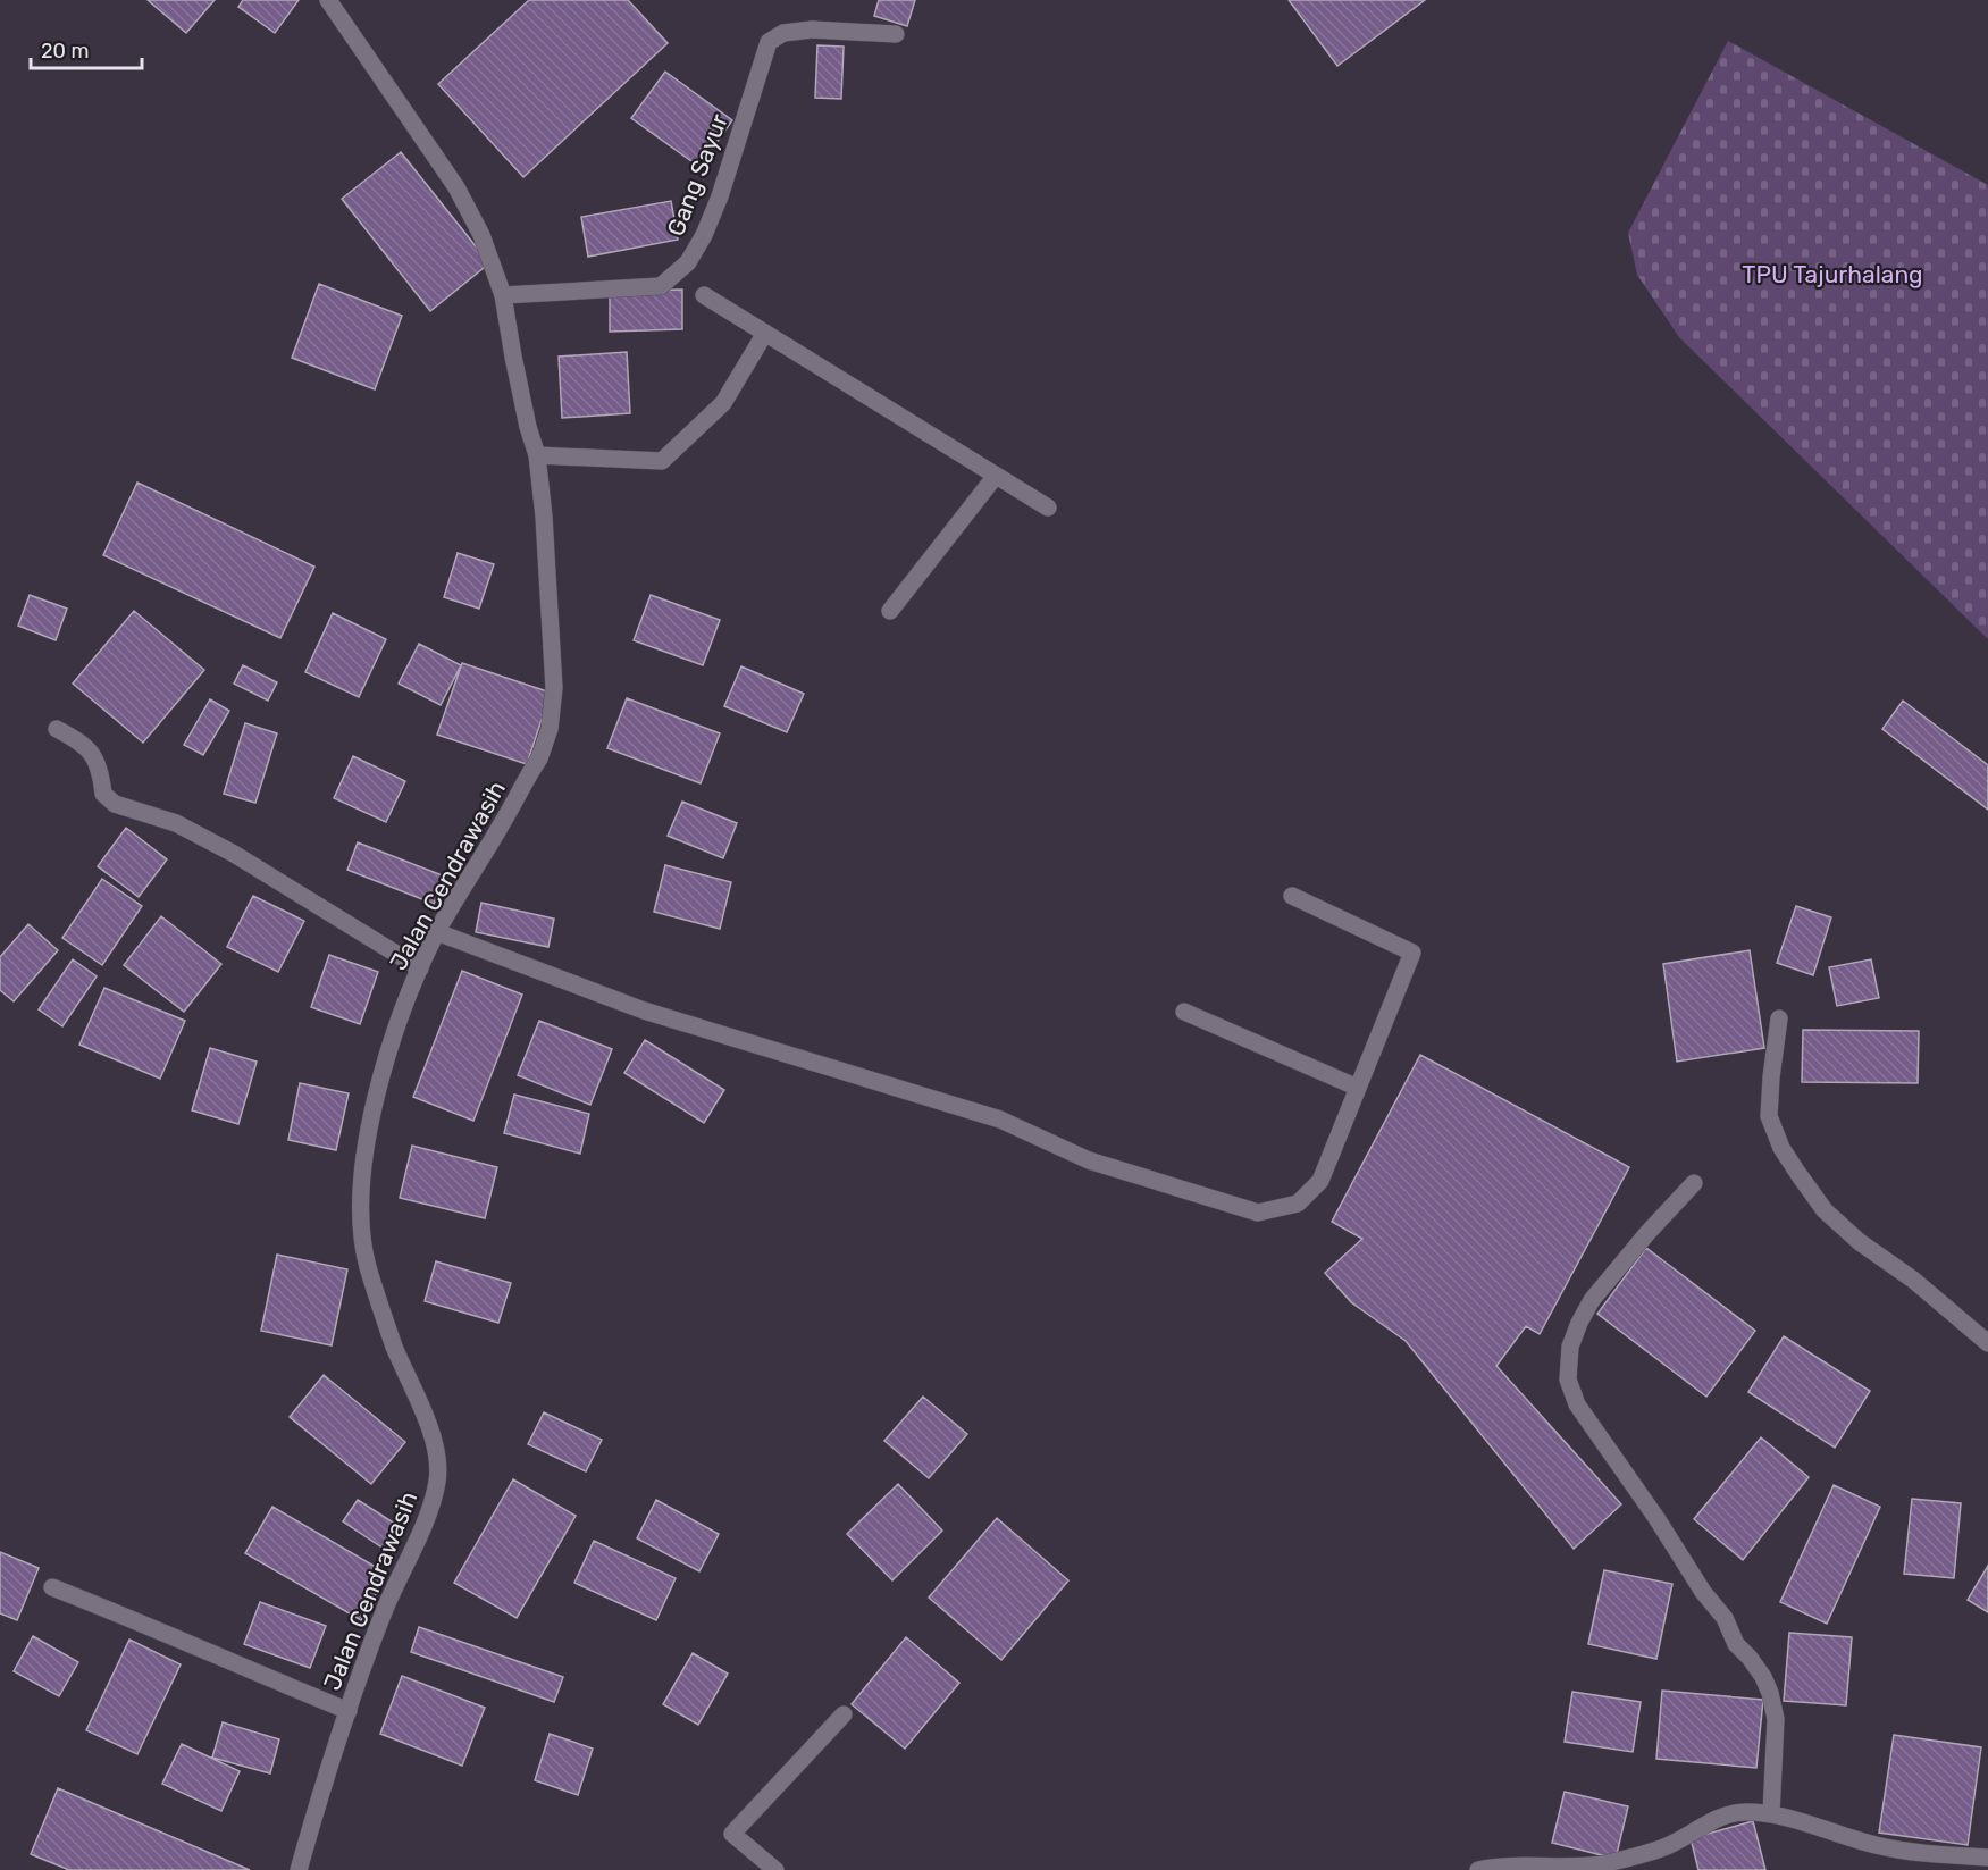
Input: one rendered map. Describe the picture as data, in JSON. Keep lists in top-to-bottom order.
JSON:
{
  "streets": {
    "street": ["Gang Sayur", "Jalan Cendrawasih"]
  },
  "crossings": [
    ["Gang Sayur", "Jalan Cendrawasih"]
  ],
  "parks": ["TPU Tajurhalang"],
  "scale_bar": "20 m"
}
